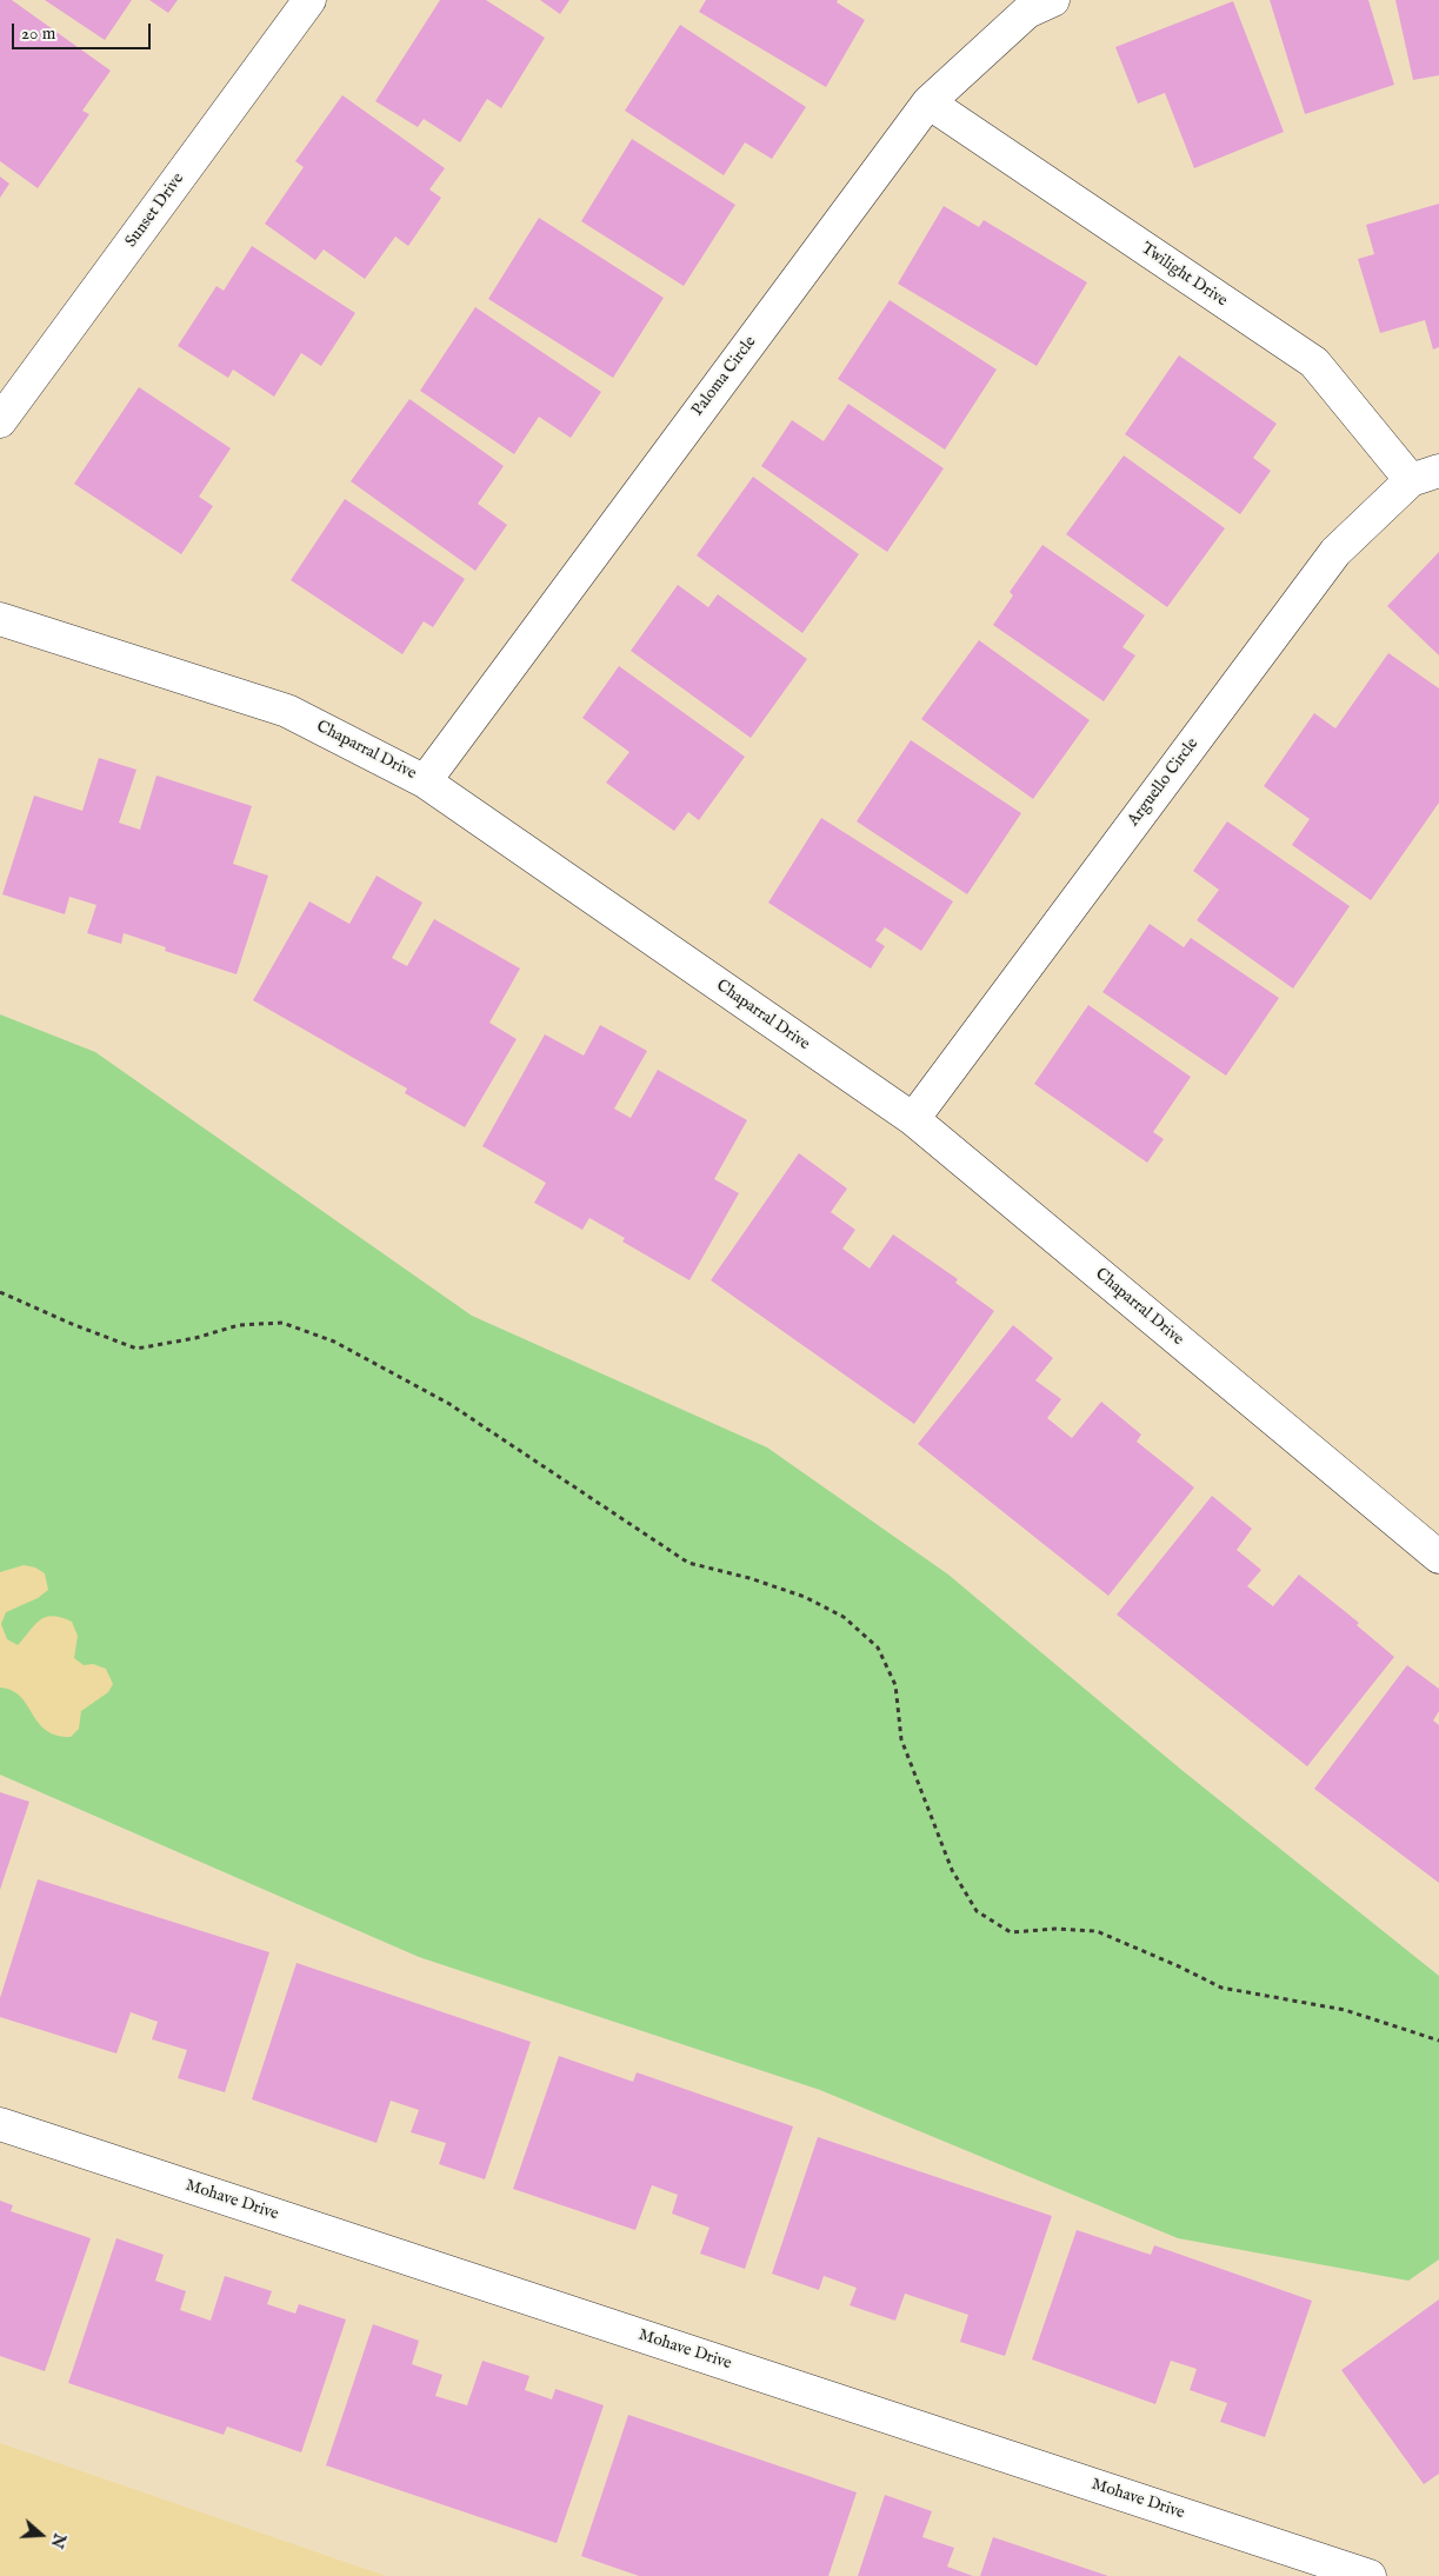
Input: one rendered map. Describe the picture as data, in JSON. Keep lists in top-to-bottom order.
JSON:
{
  "streets": {
    "street": [
      "Sunset Drive",
      "Twilight Drive",
      "Paloma Circle",
      "Chaparral Drive",
      "Arguello Circle",
      "Mohave Drive"
    ]
  },
  "crossings": [
    ["Twilight Drive", "Paloma Circle"],
    ["Twilight Drive", "Arguello Circle"],
    ["Paloma Circle", "Chaparral Drive"],
    ["Chaparral Drive", "Arguello Circle"]
  ],
  "scale_bar": "20 m",
  "north": "right"
}
